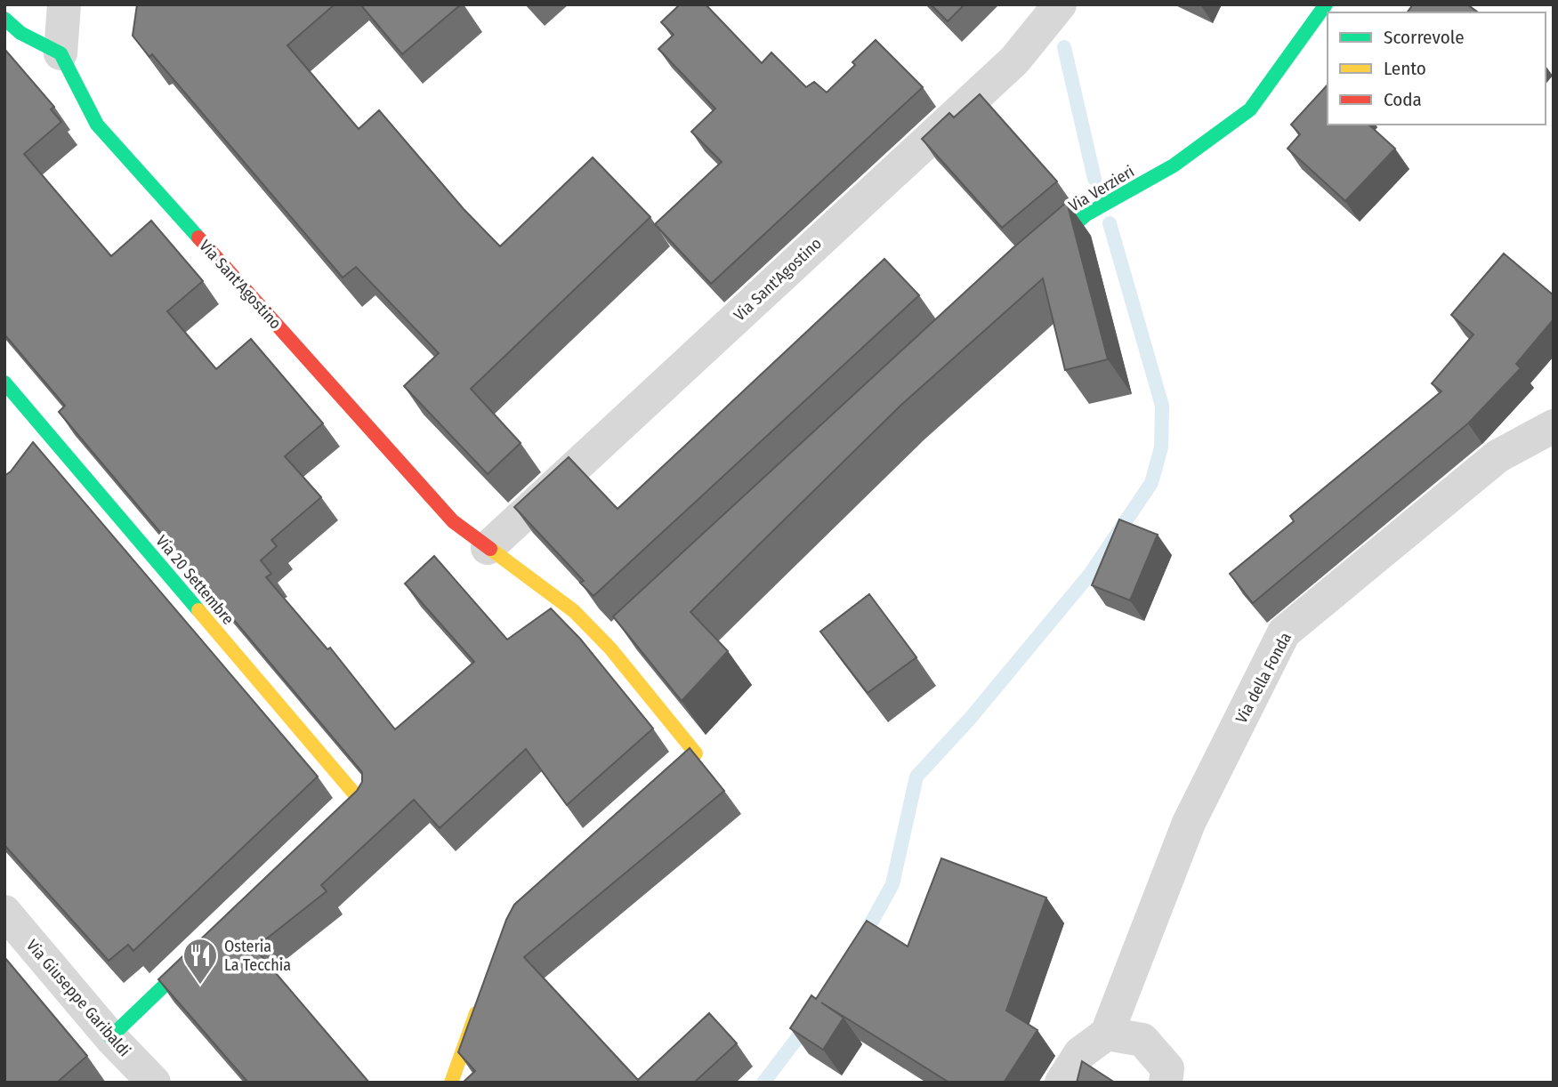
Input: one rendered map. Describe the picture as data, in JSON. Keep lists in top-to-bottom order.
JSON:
{
  "streets": {
    "street": [
      "Via Verzieri",
      "Via Sant'Agostino",
      "Via 20 Settembre",
      "Via della Fonda",
      "Via Giuseppe Garibaldi"
    ]
  },
  "places": {
    "restaurant": ["Osteria La Tecchia"]
  },
  "legend": ["Scorrevole", "Lento", "Coda"]
}
